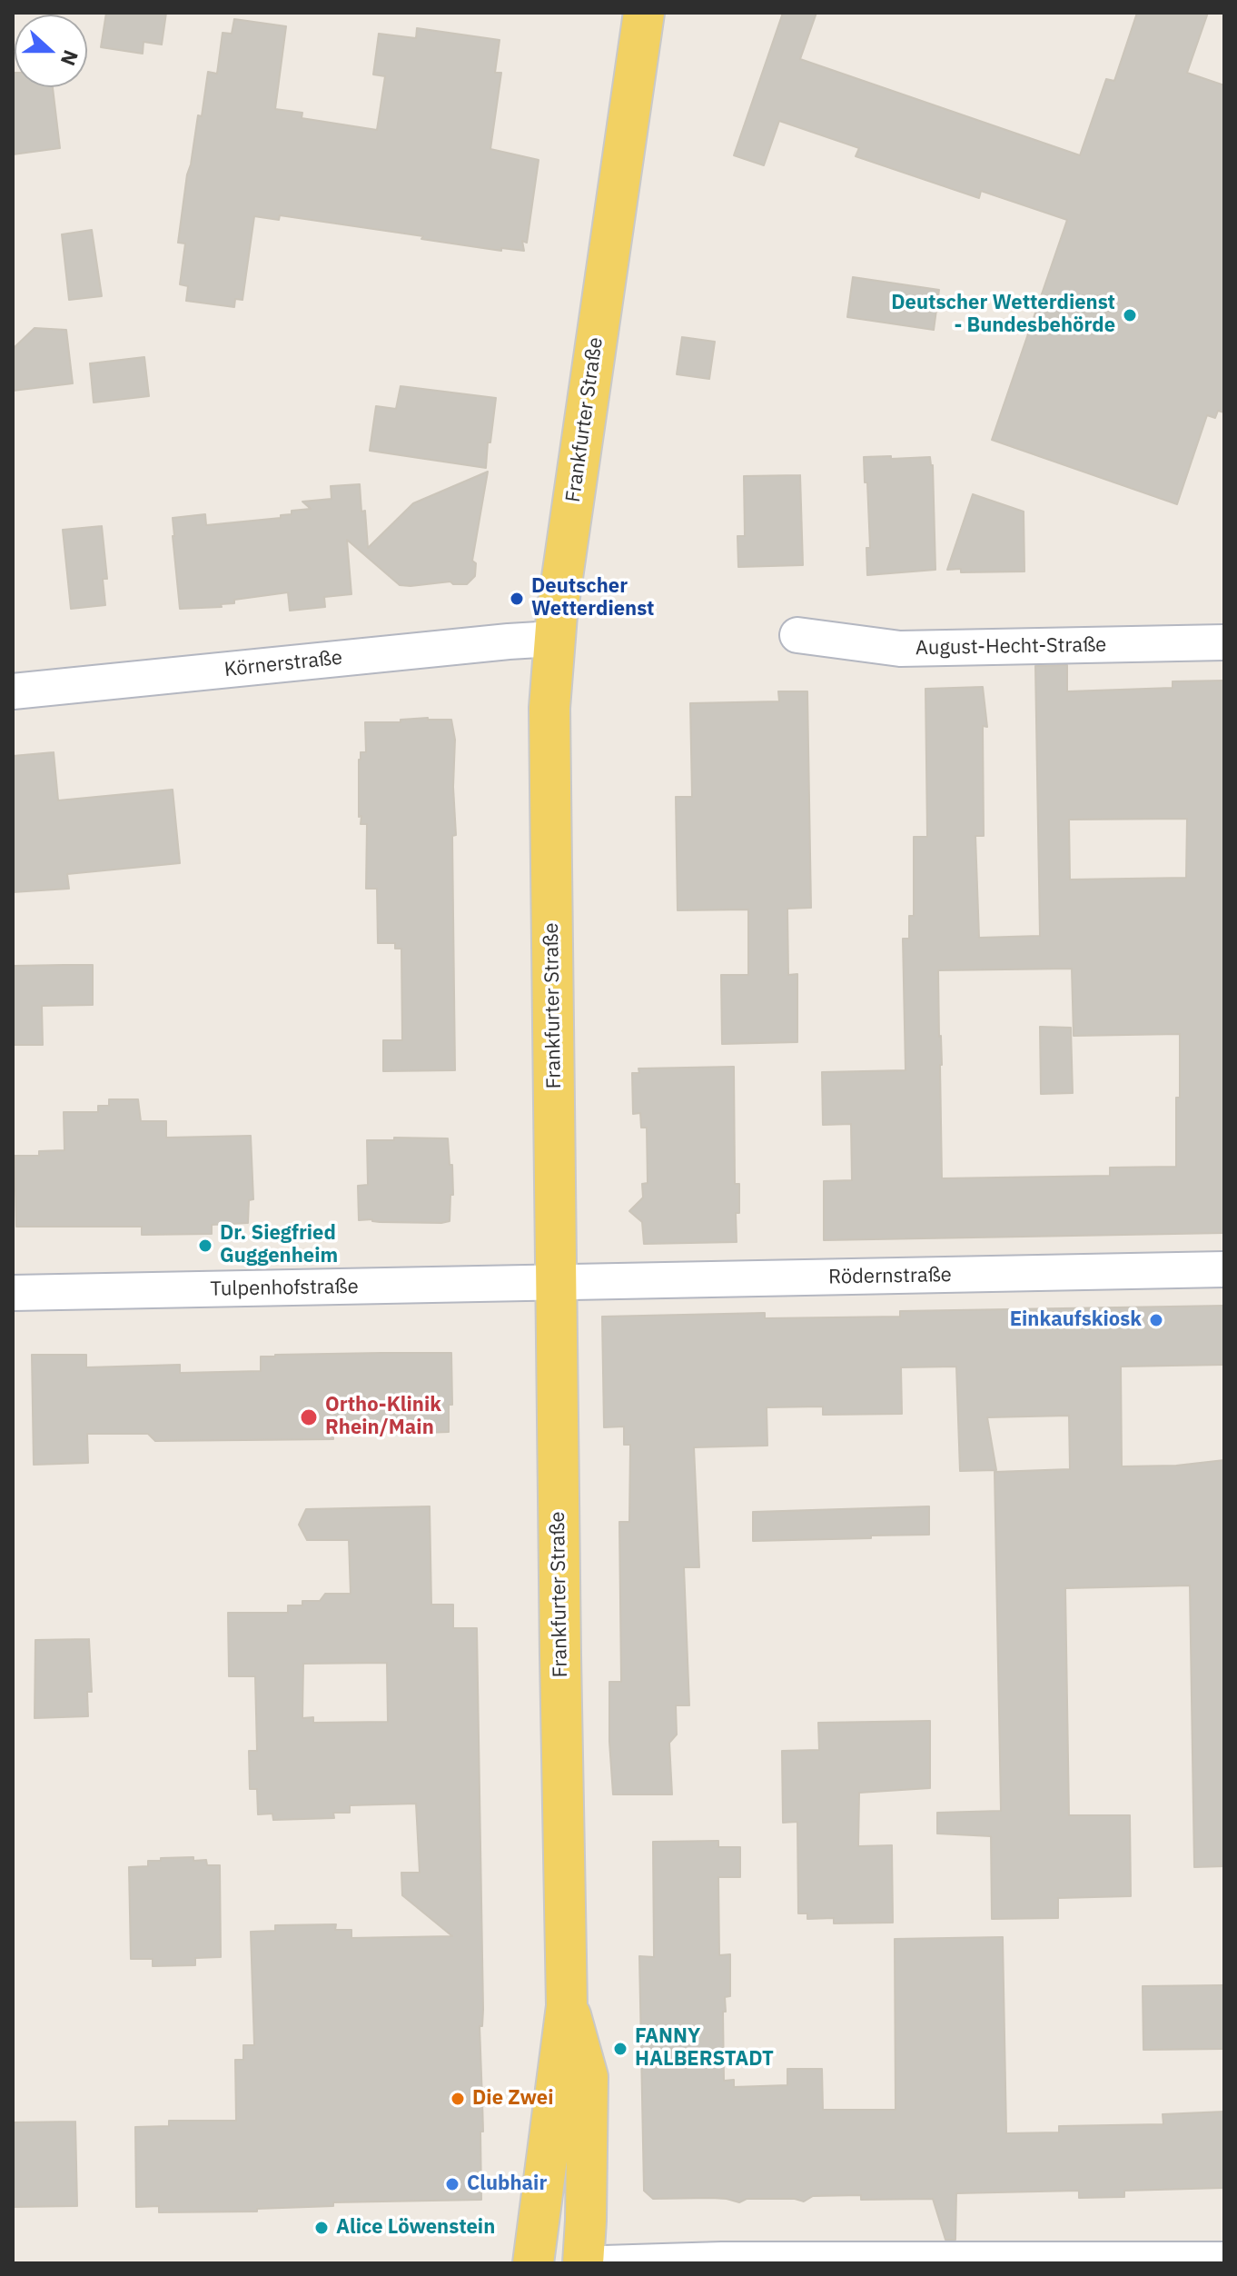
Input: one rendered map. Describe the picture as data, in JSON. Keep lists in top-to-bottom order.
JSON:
{
  "streets": {
    "main road": ["Frankfurter Straße"],
    "street": [
      "August-Hecht-Straße",
      "Körnerstraße",
      "Rödernstraße",
      "Tulpenhofstraße"
    ]
  },
  "crossings": [
    ["Frankfurter Straße", "Körnerstraße"],
    ["Frankfurter Straße", "Rödernstraße"],
    ["Frankfurter Straße", "Tulpenhofstraße"],
    ["Rödernstraße", "Tulpenhofstraße"]
  ],
  "places": [
    "Deutscher Wetterdienst - Bundesbehörde",
    "Deutscher Wetterdienst",
    "Dr. Siegfried Guggenheim",
    "Einkaufskiosk",
    "Ortho-Klinik Rhein/Main",
    "FANNY HALBERSTADT",
    "Die Zwei",
    "Clubhair",
    "Alice Löwenstein"
  ],
  "north": "right"
}
